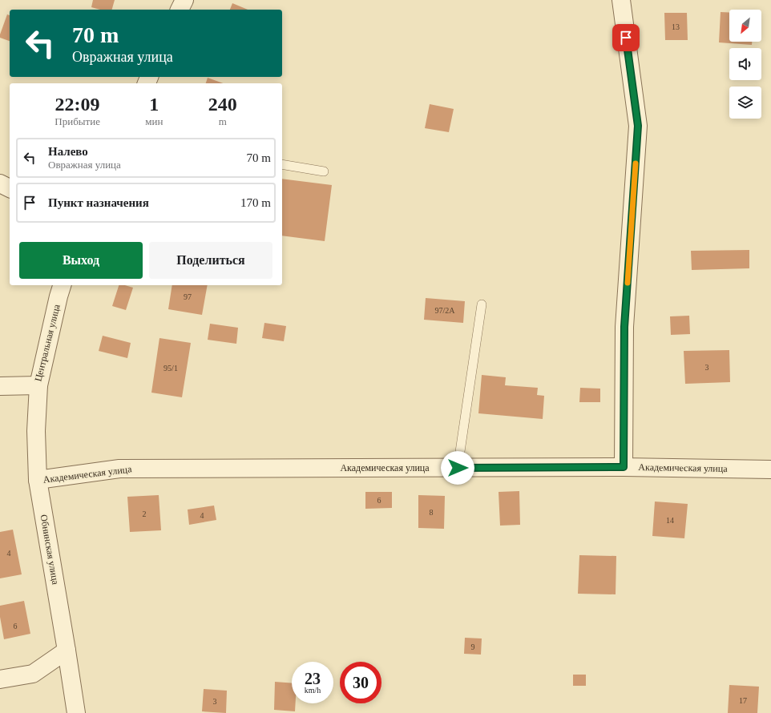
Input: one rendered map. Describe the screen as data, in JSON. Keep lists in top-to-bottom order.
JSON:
{
  "streets": {
    "street": ["Центральная улица", "Академическая улица", "Обнинская улица"]
  },
  "crossings": [
    ["Центральная улица", "Обнинская улица"],
    ["Академическая улица", "Обнинская улица"]
  ],
  "house_numbers": [
    "13",
    "97",
    "97/2А",
    "3",
    "95/1",
    "6",
    "8",
    "2",
    "4",
    "14",
    "4",
    "6",
    "9",
    "17",
    "3"
  ],
  "north": "bottom left",
  "page": {
    "turn": ["70 m", "Овражная улица"],
    "eta": [
      "22:09",
      "Прибытие",
      "1",
      "мин",
      "240",
      "m"
    ],
    "list": [
      {
        "name": "Налево",
        "note": "Овражная улица",
        "value": "70 m"
      },
      {
        "name": "Пункт назначения",
        "value": "170 m"
      }
    ],
    "buttons": ["Выход", "Поделиться"],
    "speed": "23 km/h",
    "limit": "30"
  }
}
